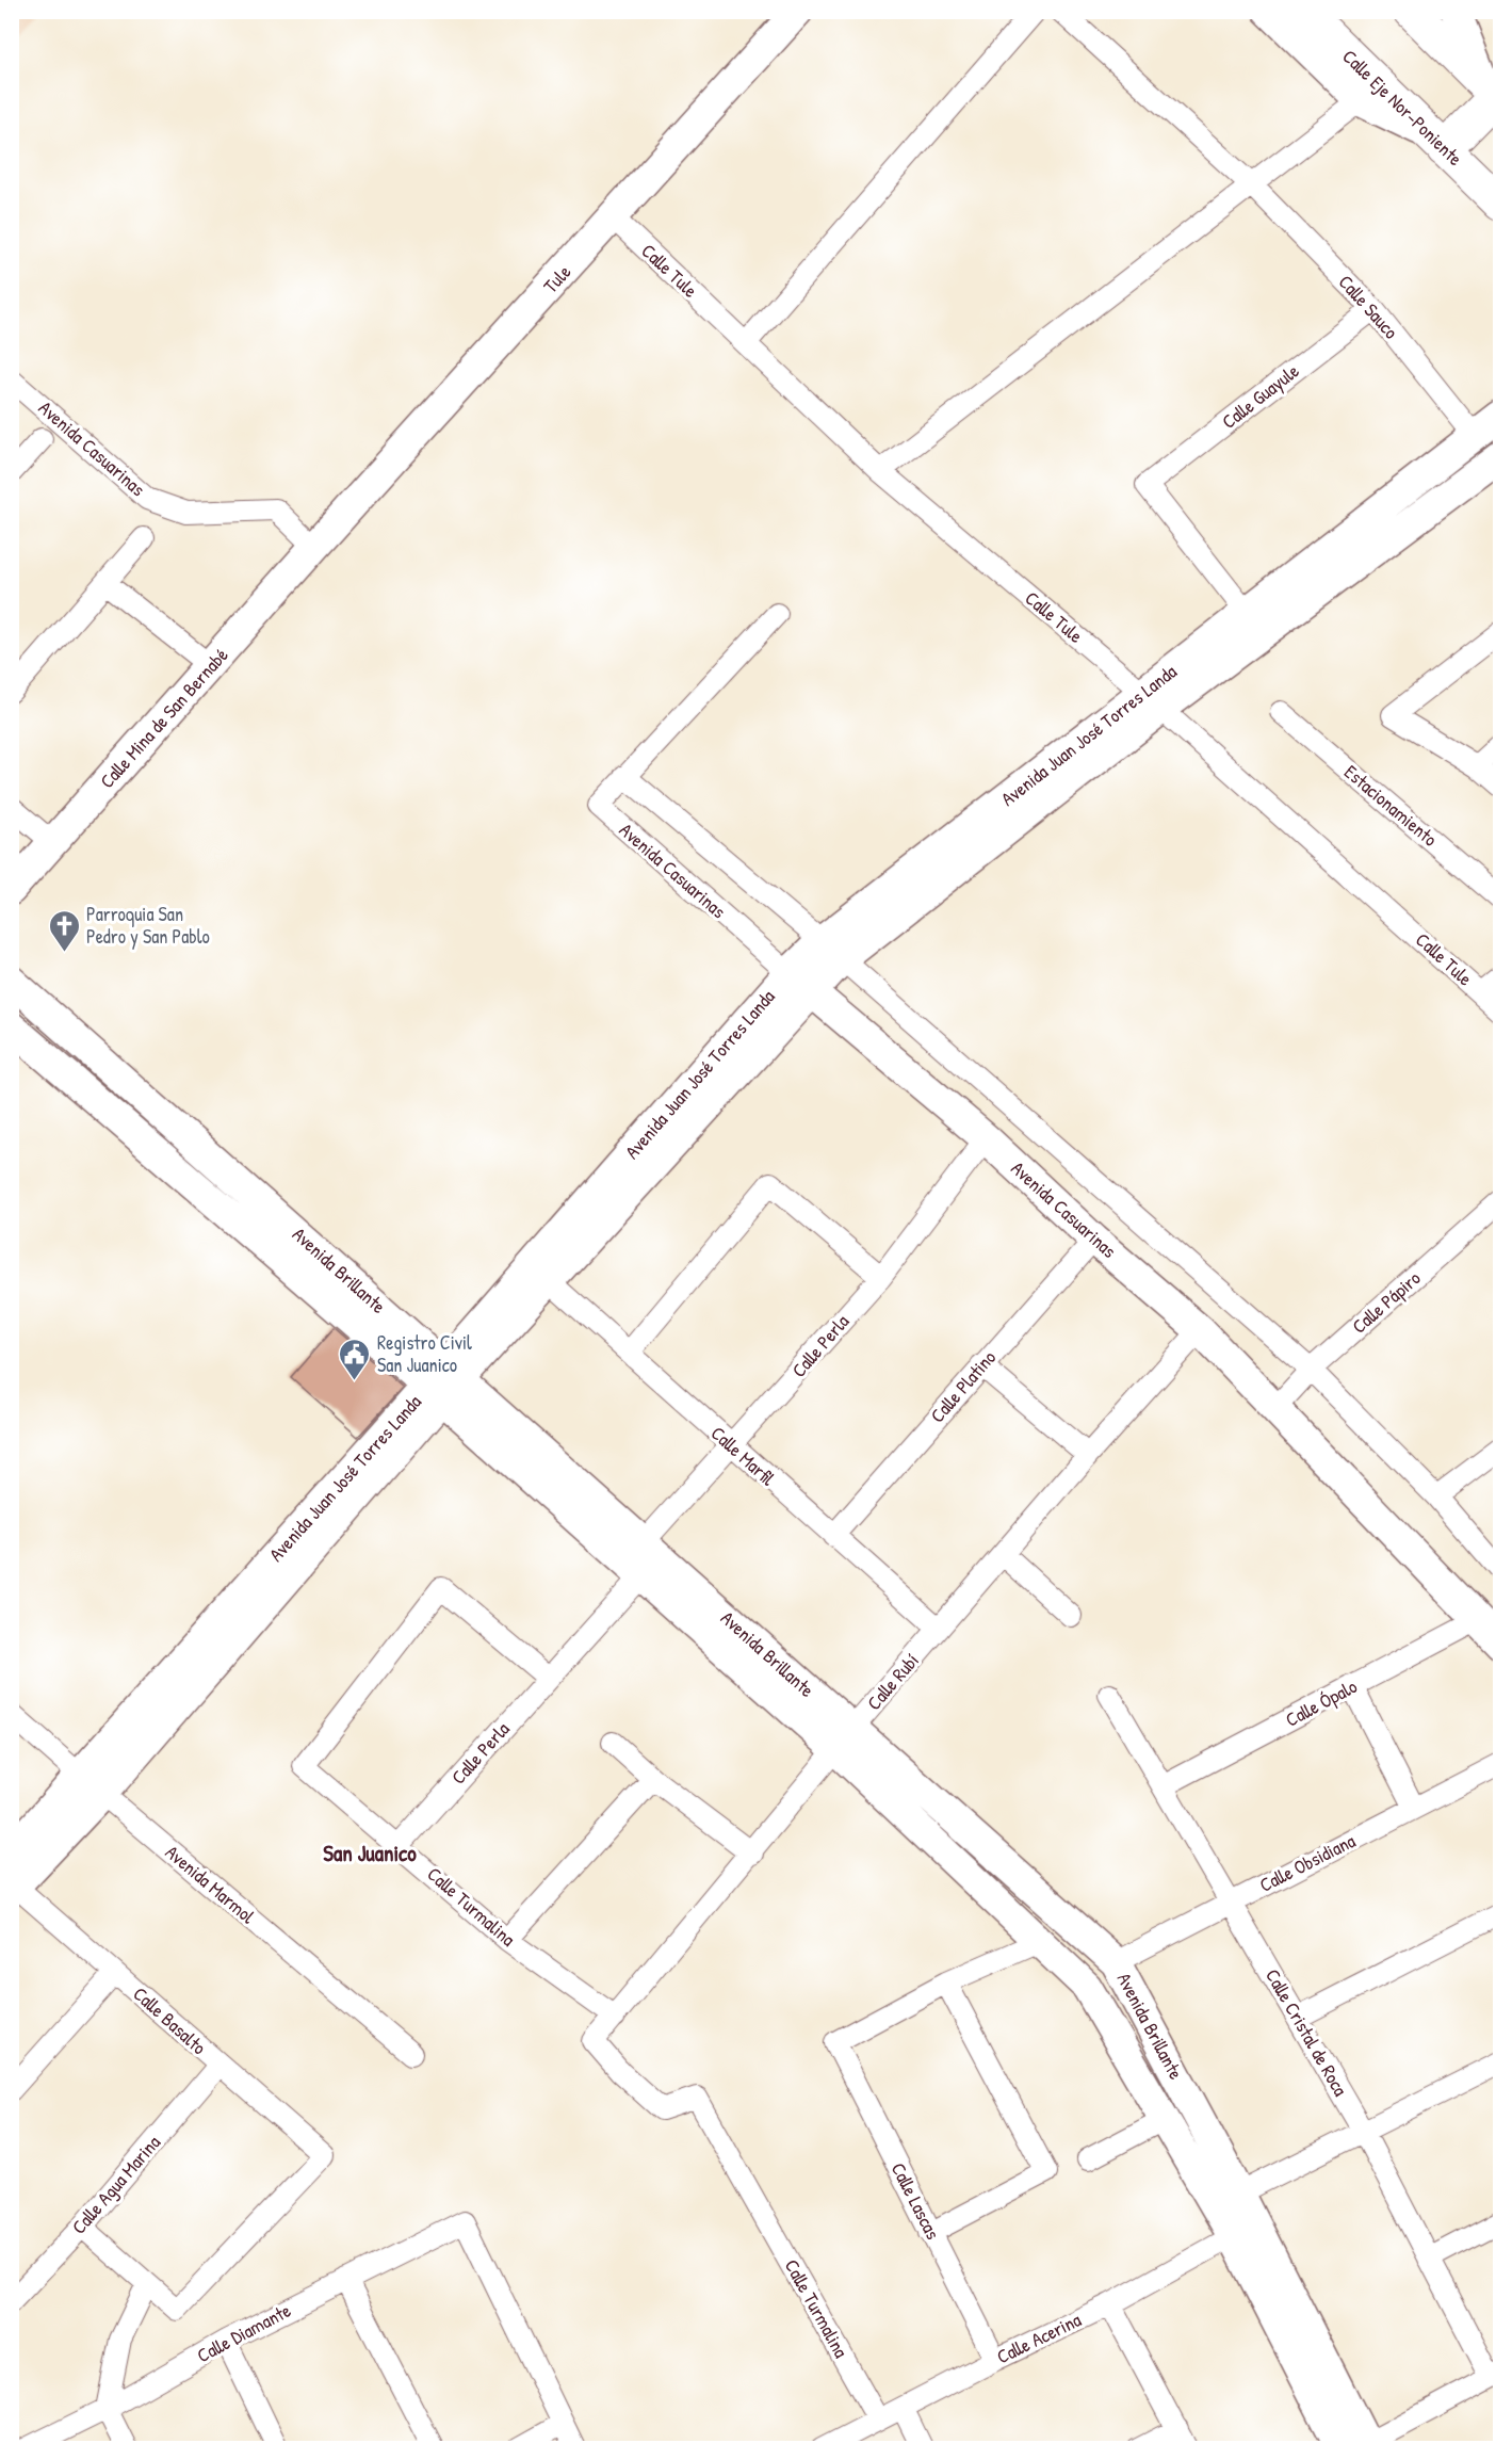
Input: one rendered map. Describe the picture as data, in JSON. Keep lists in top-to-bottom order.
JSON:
{
  "streets": {
    "main road": [
      "Calle Eje Nor-Poniente",
      "Tule",
      "Avenida Casuarinas",
      "Calle Mina de San Bernabé",
      "Avenida Juan José Torres Landa",
      "Avenida Brillante"
    ],
    "street": [
      "Calle Tule",
      "Calle Sauco",
      "Calle Guayule",
      "Estacionamiento",
      "Calle Pápiro",
      "Calle Perla",
      "Calle Platino",
      "Calle Marfil",
      "Calle Rubí",
      "Calle Ópalo",
      "Calle Obsidiana",
      "Avenida Marmol",
      "Calle Turmalina",
      "Calle Basalto",
      "Calle Cristal de Roca",
      "Calle Agua Marina",
      "Calle Lascas",
      "Calle Diamante",
      "Calle Acerina"
    ]
  },
  "crossings": [
    ["Calle Tule", "Tule"],
    ["Calle Tule", "Avenida Juan José Torres Landa"],
    ["Tule", "Avenida Casuarinas"],
    ["Tule", "Calle Mina de San Bernabé"],
    ["Calle Sauco", "Calle Guayule"],
    ["Calle Sauco", "Avenida Juan José Torres Landa"],
    ["Calle Guayule", "Avenida Juan José Torres Landa"],
    ["Avenida Casuarinas", "Calle Mina de San Bernabé"],
    ["Avenida Casuarinas", "Avenida Juan José Torres Landa"],
    ["Avenida Casuarinas", "Calle Pápiro"],
    ["Avenida Casuarinas", "Calle Perla"],
    ["Avenida Casuarinas", "Calle Platino"],
    ["Avenida Casuarinas", "Calle Rubí"],
    ["Avenida Casuarinas", "Calle Ópalo"],
    ["Avenida Juan José Torres Landa", "Avenida Brillante"],
    ["Avenida Juan José Torres Landa", "Calle Marfil"],
    ["Avenida Juan José Torres Landa", "Avenida Marmol"],
    ["Avenida Juan José Torres Landa", "Calle Basalto"],
    ["Avenida Brillante", "Calle Perla"],
    ["Avenida Brillante", "Calle Rubí"],
    ["Avenida Brillante", "Calle Obsidiana"],
    ["Avenida Brillante", "Calle Acerina"],
    ["Calle Perla", "Calle Marfil"],
    ["Calle Perla", "Calle Turmalina"],
    ["Calle Platino", "Calle Marfil"],
    ["Calle Marfil", "Calle Rubí"],
    ["Calle Rubí", "Calle Turmalina"],
    ["Calle Ópalo", "Calle Cristal de Roca"],
    ["Calle Obsidiana", "Calle Cristal de Roca"],
    ["Calle Turmalina", "Calle Acerina"],
    ["Calle Basalto", "Calle Agua Marina"],
    ["Calle Lascas", "Calle Acerina"]
  ],
  "districts": ["San Juanico"],
  "places": {
    "church": ["Parroquia San Pedro y San Pablo"],
    "public building": ["Registro Civil San Juanico"]
  }
}
